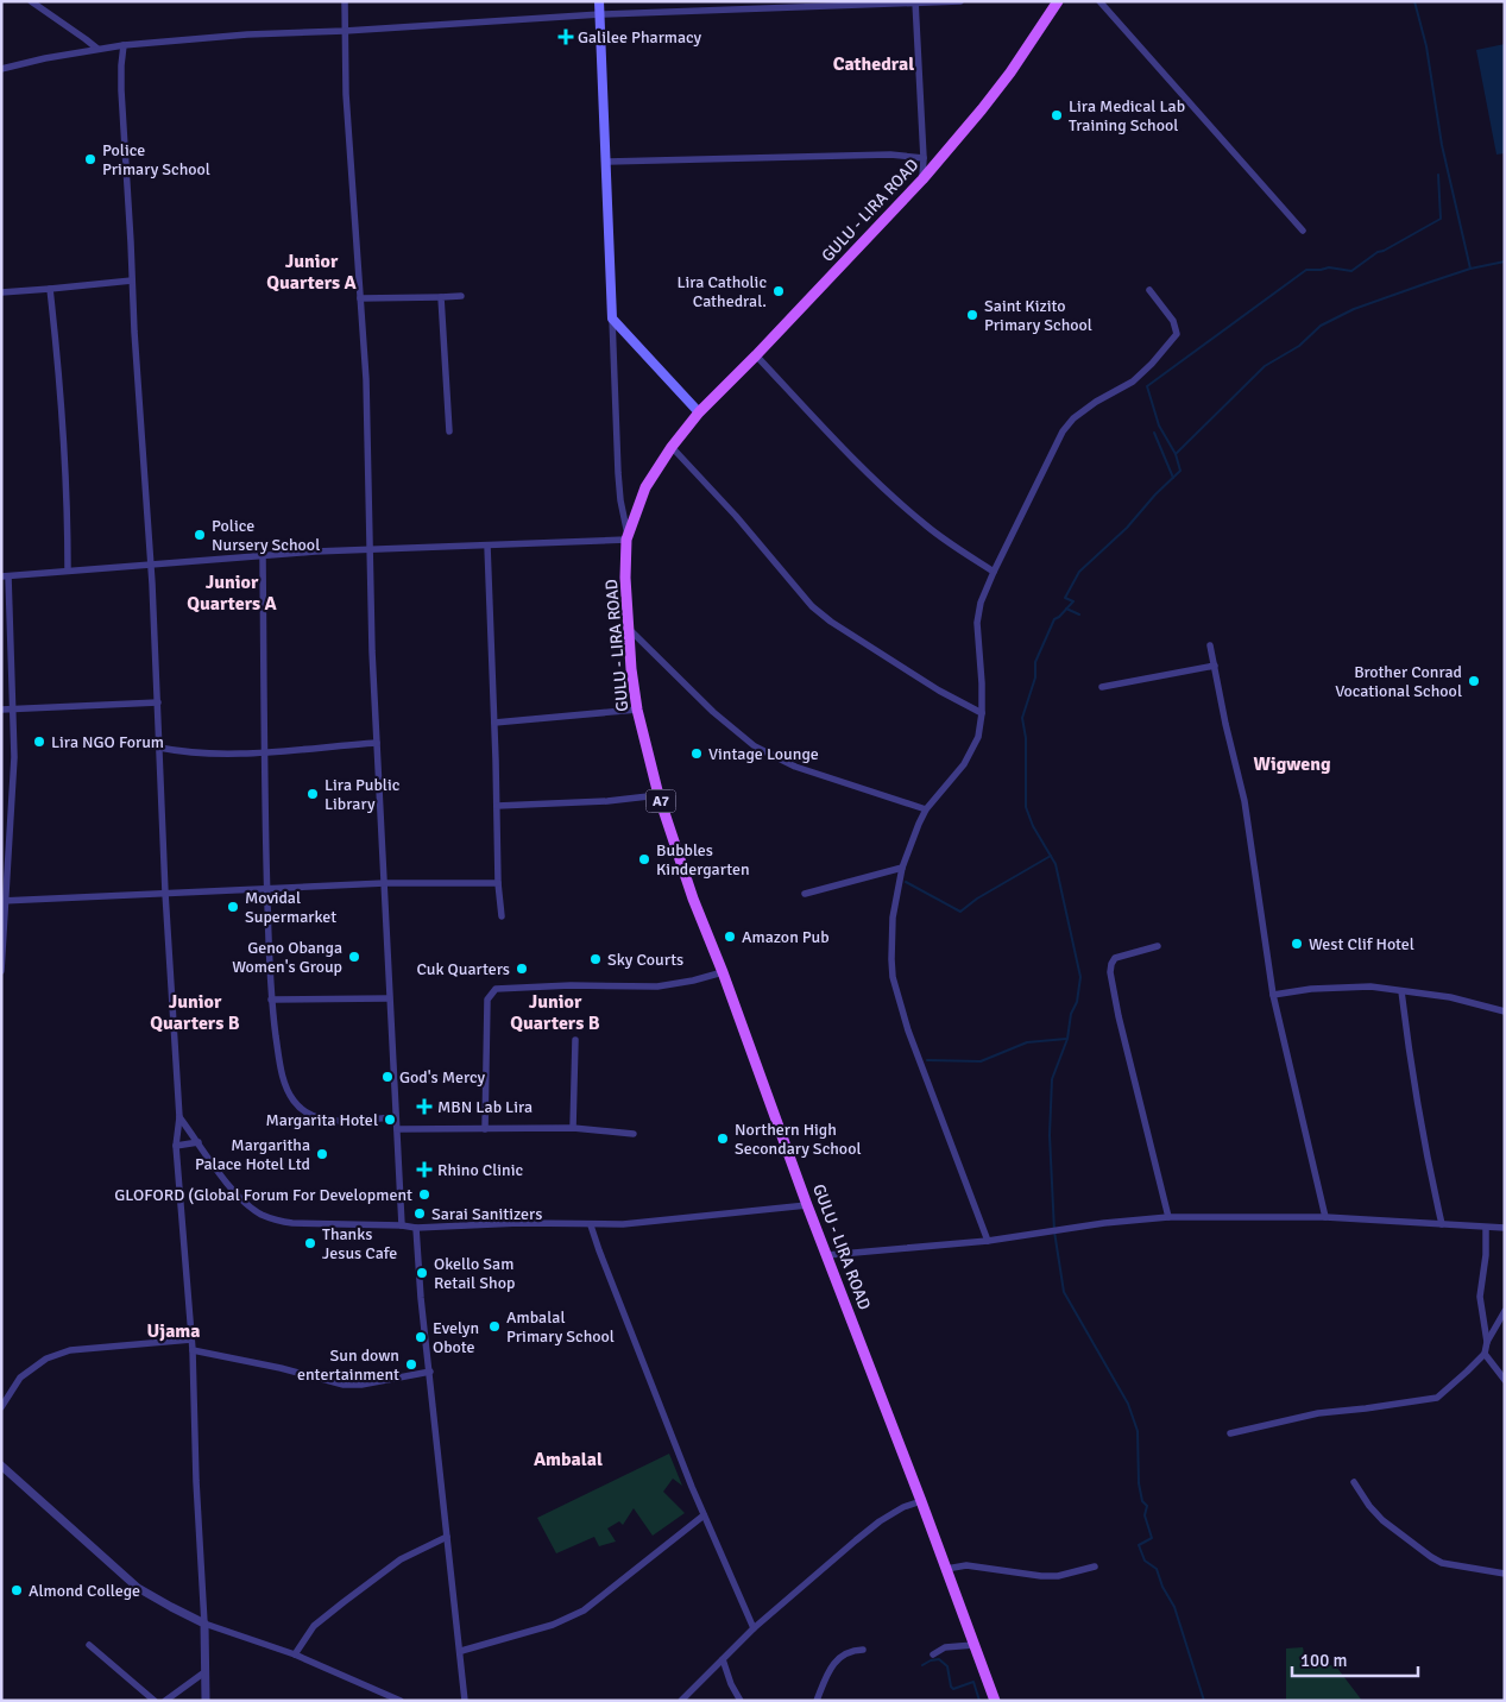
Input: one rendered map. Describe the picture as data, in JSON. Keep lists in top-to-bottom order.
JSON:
{
  "streets": {
    "main road": ["GULU - LIRA ROAD", "A7"]
  },
  "districts": [
    "Cathedral",
    "Junior Quarters A",
    "Junior Quarters A",
    "Wigweng",
    "Junior Quarters B",
    "Junior Quarters B",
    "Ujama",
    "Ambalal"
  ],
  "places": {
    "health": ["Galilee Pharmacy", "MBN Lab Lira", "Rhino Clinic"],
    "other": [
      "Lira Medical Lab Training School",
      "Police Primary School",
      "Lira Catholic Cathedral.",
      "Saint Kizito Primary School",
      "Police Nursery School",
      "Brother Conrad Vocational School",
      "Lira NGO Forum",
      "Vintage Lounge",
      "Lira Public Library",
      "Bubbles Kindergarten",
      "Movidal Supermarket",
      "Amazon Pub",
      "West Clif Hotel",
      "Geno Obanga Women's Group",
      "Sky Courts",
      "Cuk Quarters",
      "God's Mercy",
      "Margarita Hotel",
      "Northern High Secondary School",
      "Margaritha Palace Hotel Ltd",
      "GLOFORD (Global Forum For Development",
      "Sarai Sanitizers",
      "Thanks Jesus Cafe",
      "Okello Sam Retail Shop",
      "Ambalal Primary School",
      "Evelyn Obote",
      "Sun down entertainment",
      "Almond College"
    ]
  },
  "scale_bar": "100 m"
}
